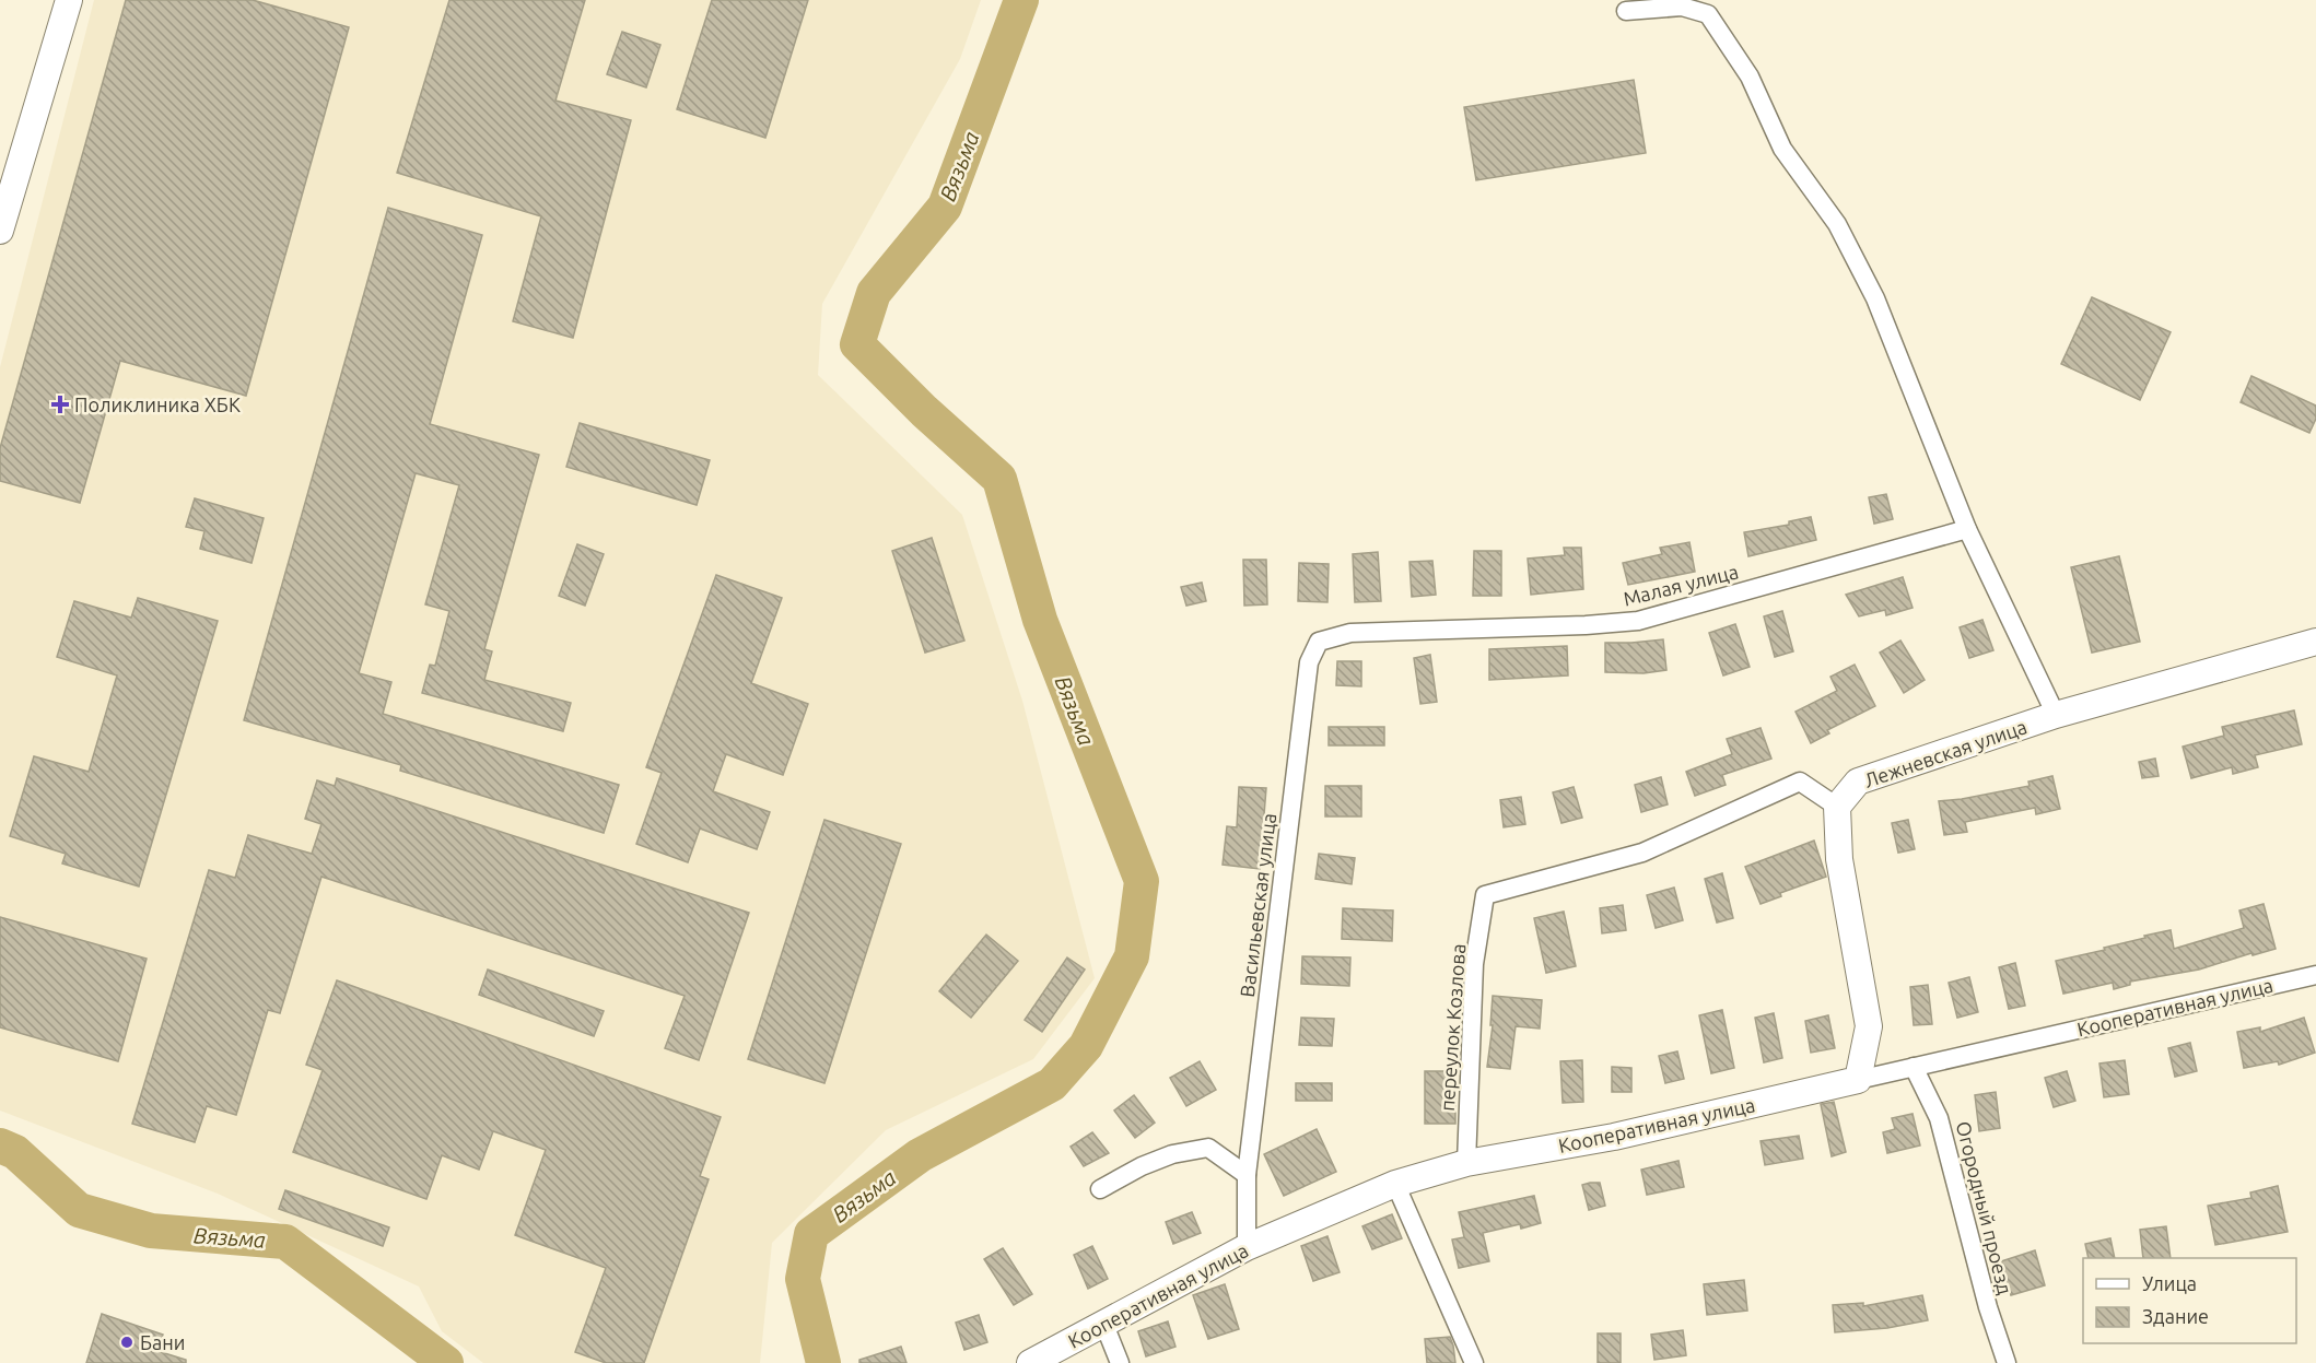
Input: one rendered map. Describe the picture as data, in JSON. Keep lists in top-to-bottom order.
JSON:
{
  "streets": {
    "street": [
      "Малая улица",
      "Лежневская улица",
      "Васильевская улица",
      "Кооперативная улица",
      "переулок Козлова",
      "Огородный проезд"
    ]
  },
  "crossings": [
    ["Малая улица", "Васильевская улица"],
    ["Лежневская улица", "переулок Козлова"],
    ["Васильевская улица", "Кооперативная улица"],
    ["Кооперативная улица", "переулок Козлова"],
    ["Кооперативная улица", "Огородный проезд"]
  ],
  "water": ["Вязьма"],
  "places": {
    "health": ["Поликлиника ХБК"],
    "other": ["Бани"]
  },
  "legend": ["Улица", "Здание"]
}
